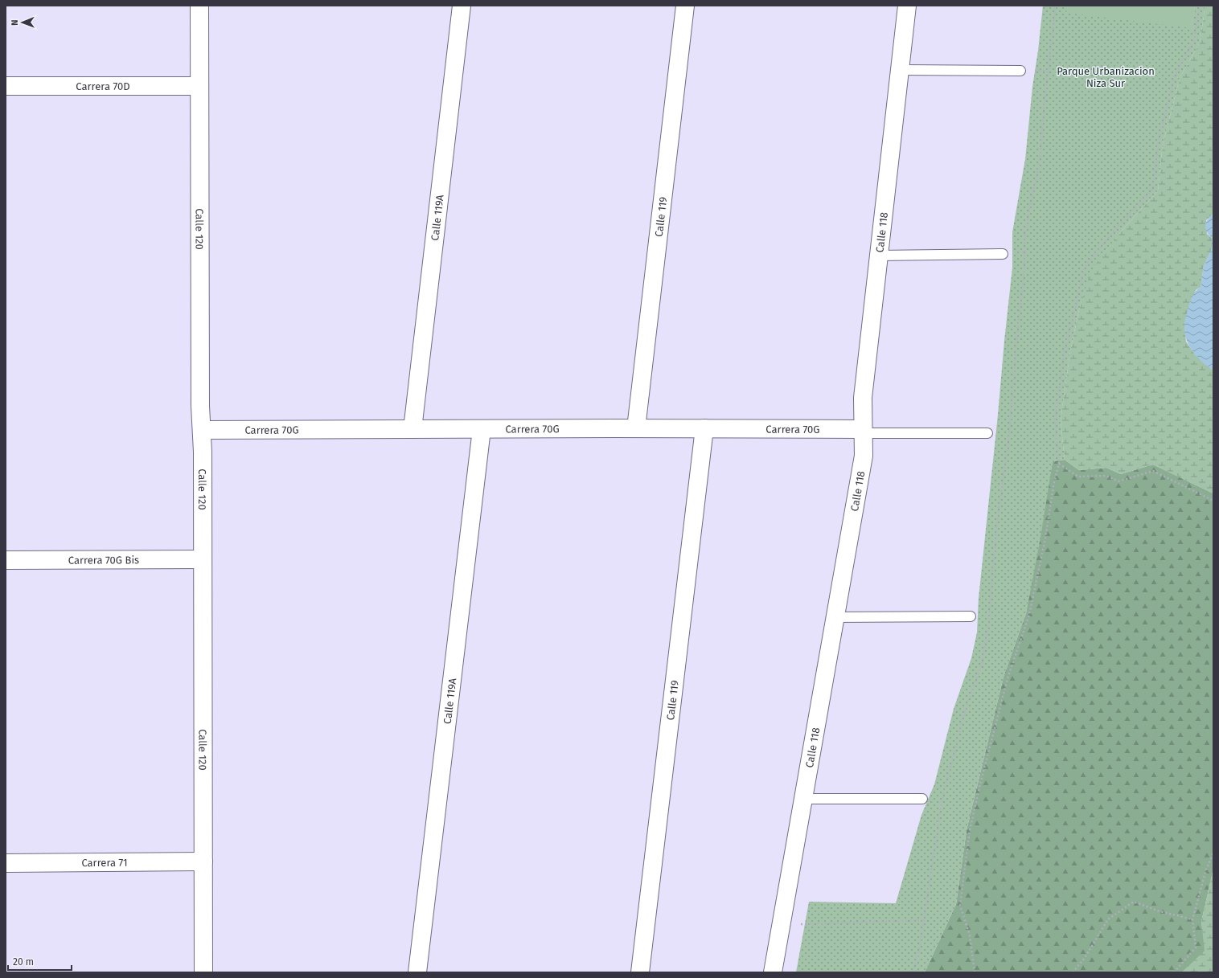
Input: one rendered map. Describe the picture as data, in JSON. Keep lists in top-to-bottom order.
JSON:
{
  "streets": {
    "street": [
      "Carrera 70D",
      "Calle 119A",
      "Calle 119",
      "Calle 120",
      "Calle 118",
      "Carrera 70G",
      "Carrera 70G Bis",
      "Carrera 71"
    ]
  },
  "crossings": [
    ["Carrera 70D", "Calle 120"],
    ["Calle 119A", "Carrera 70G"],
    ["Calle 119", "Carrera 70G"],
    ["Calle 120", "Carrera 70G"],
    ["Calle 120", "Carrera 70G Bis"],
    ["Calle 120", "Carrera 71"],
    ["Calle 118", "Carrera 70G"]
  ],
  "parks": ["Parque Urbanizacion Niza Sur"],
  "scale_bar": "20 m",
  "north": "left"
}
